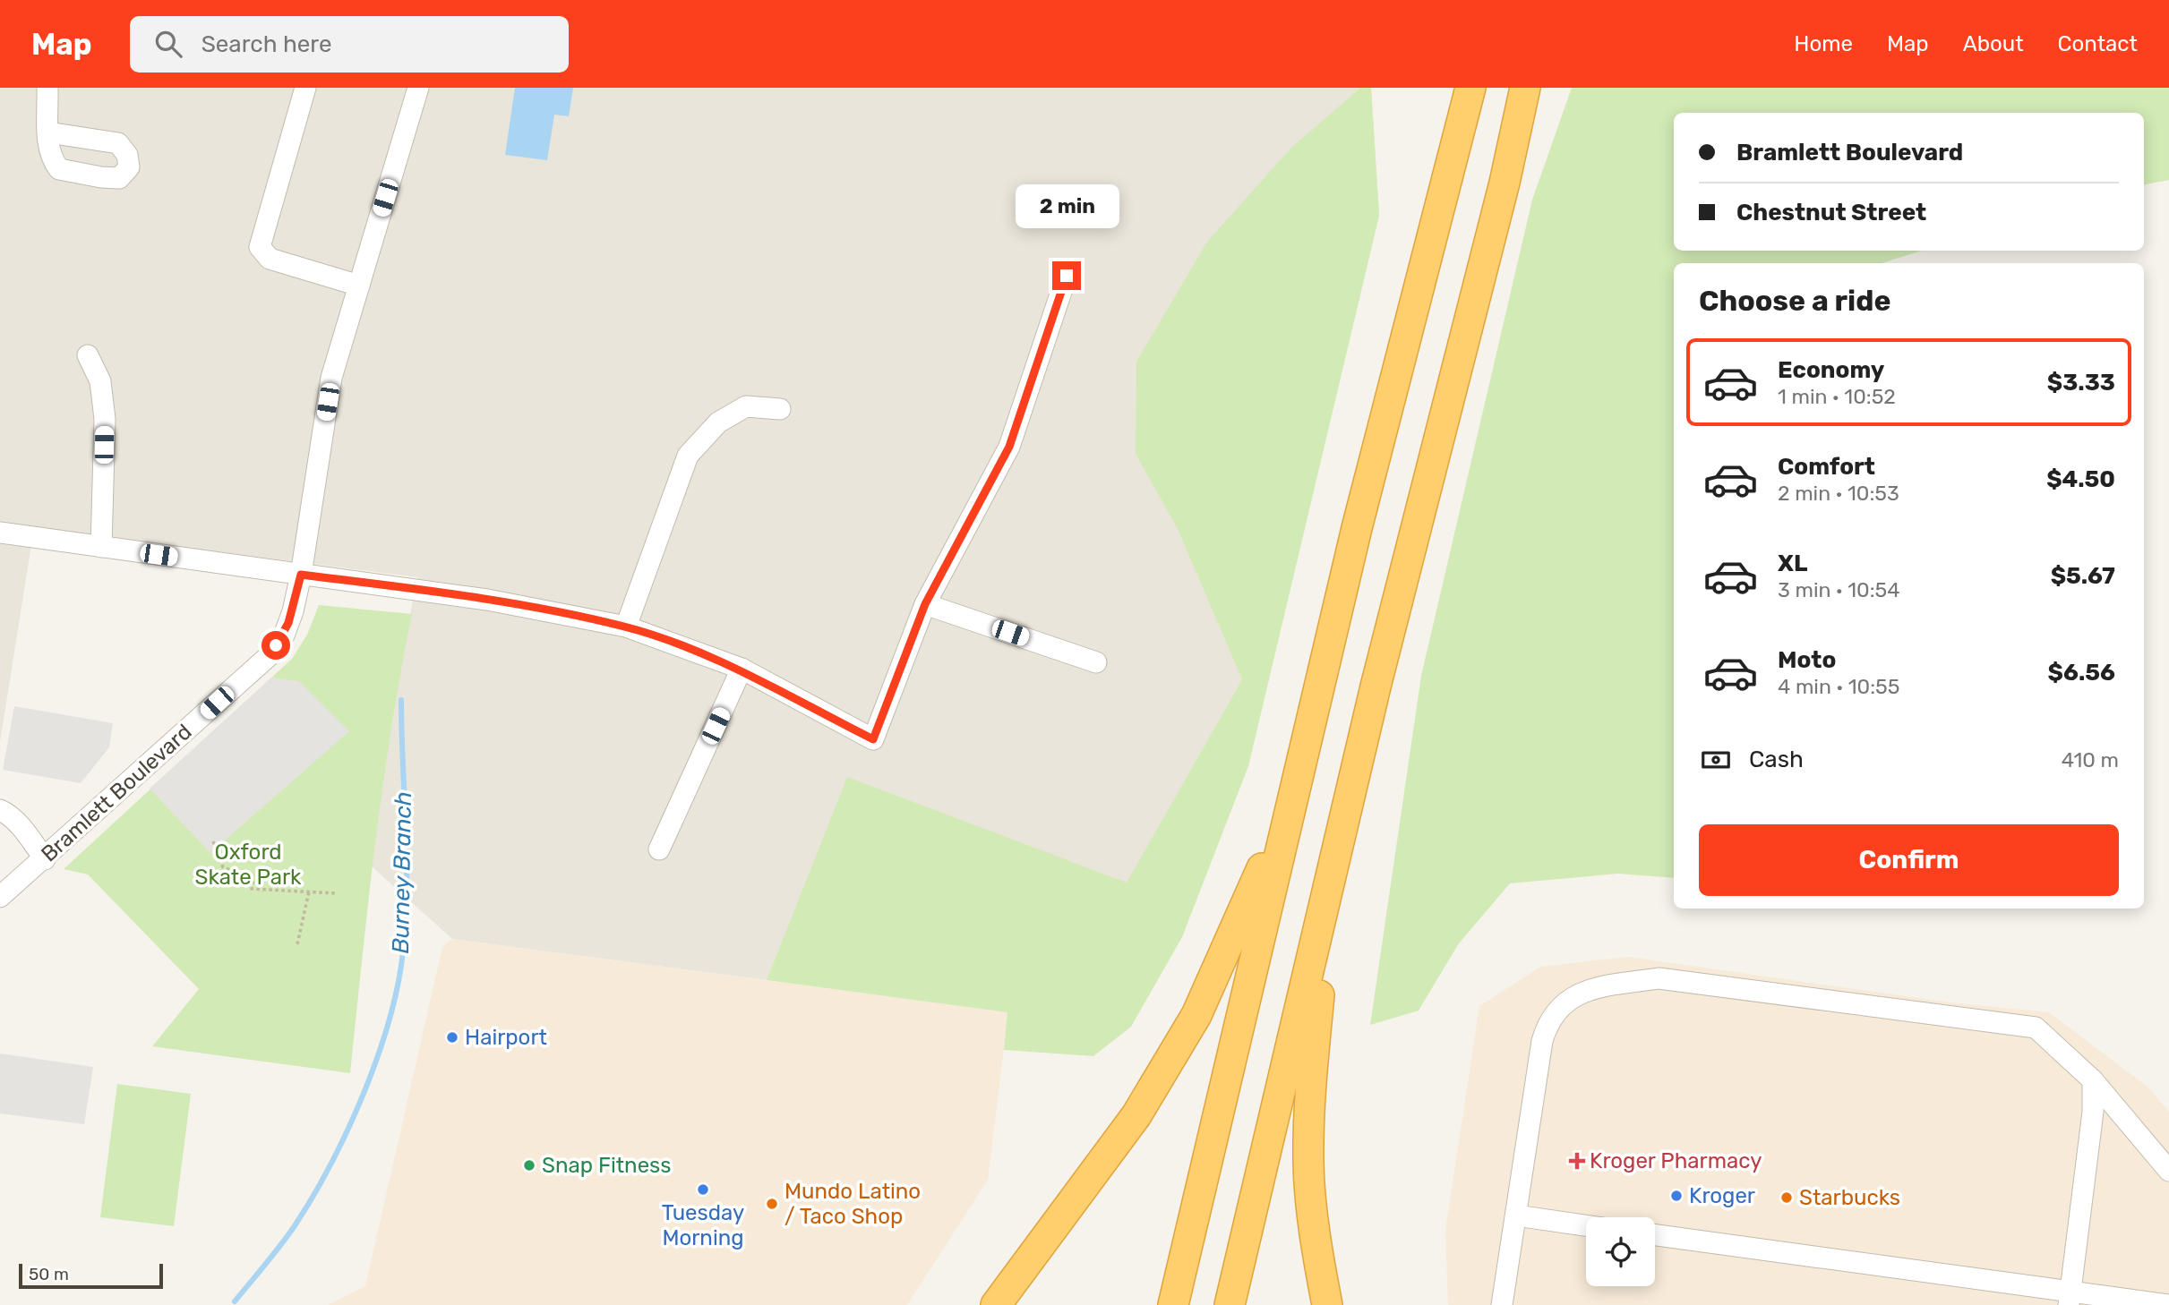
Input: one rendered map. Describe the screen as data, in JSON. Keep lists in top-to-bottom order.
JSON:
{
  "streets": {
    "street": ["Bramlett Boulevard"]
  },
  "water": ["Burney Branch"],
  "parks": ["Oxford Skate Park"],
  "places": {
    "other": [
      "Hairport",
      "Snap Fitness",
      "Tuesday Morning",
      "Kroger",
      "Starbucks",
      "Mundo Latino / Taco Shop"
    ],
    "health": ["Kroger Pharmacy"]
  },
  "scale_bar": "50 m",
  "page": {
    "header": "Map",
    "search": "Search here",
    "nav": [
      "Home",
      "Map",
      "About",
      "Contact"
    ],
    "banner": ["Bramlett Boulevard", "Chestnut Street"],
    "bubble": "2 min",
    "heading": "Choose a ride",
    "list": [
      {
        "name": "Economy",
        "note": "1 min · 10:52",
        "value": "$3.33"
      },
      {
        "name": "Comfort",
        "note": "2 min · 10:53",
        "value": "$4.50"
      },
      {
        "name": "XL",
        "note": "3 min · 10:54",
        "value": "$5.67"
      },
      {
        "name": "Moto",
        "note": "4 min · 10:55",
        "value": "$6.56"
      }
    ],
    "pay": ["Cash", "410 m"],
    "buttons": "Confirm",
    "scale": "50 m"
  }
}
